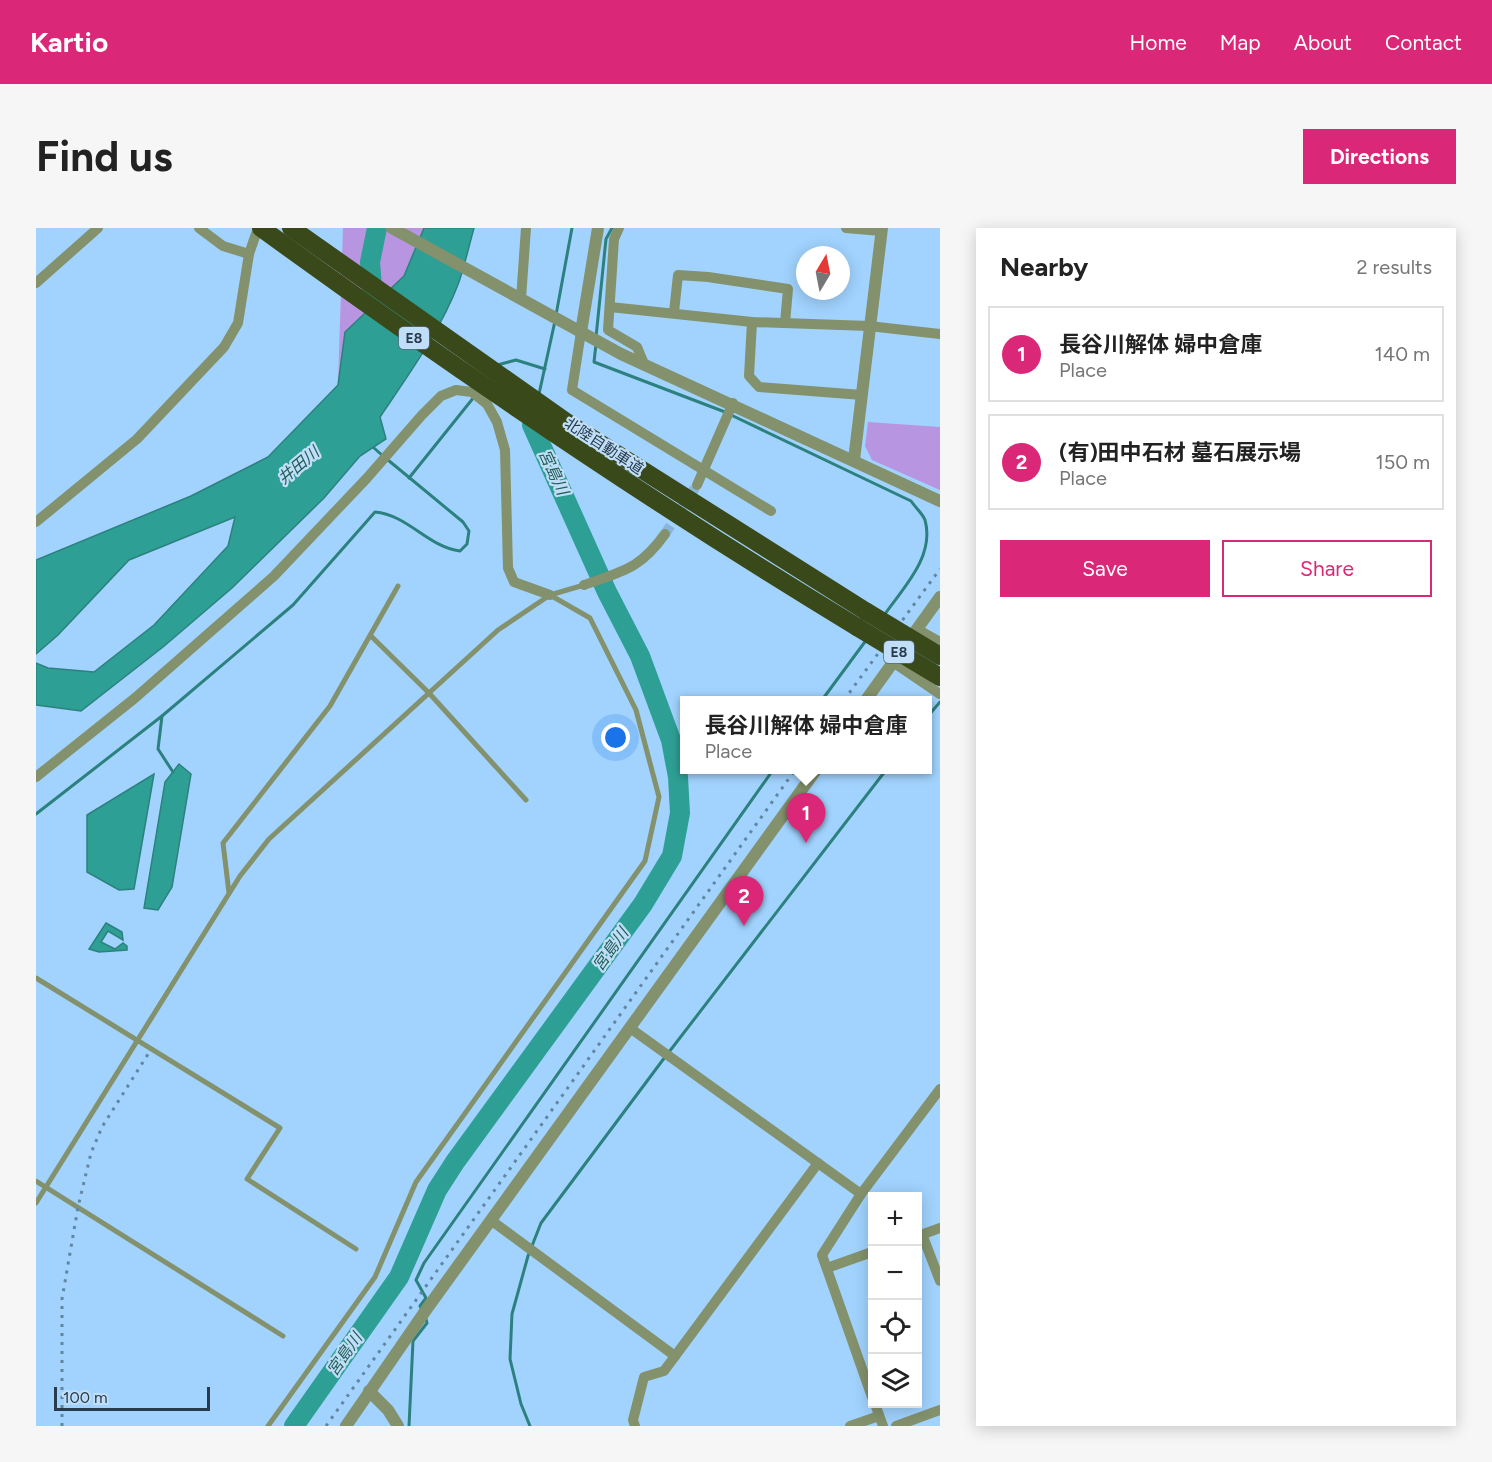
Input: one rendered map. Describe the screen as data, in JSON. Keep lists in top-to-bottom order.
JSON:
{
  "streets": {
    "highway": ["E8", "北陸自動車道"]
  },
  "water": ["井田川", "宮島川"],
  "scale_bar": "100 m",
  "north": "top",
  "page": {
    "header": "Kartio",
    "nav": [
      "Home",
      "Map",
      "About",
      "Contact"
    ],
    "buttons": [
      "Directions",
      ["Save", "Share"]
    ],
    "title": "Find us",
    "heading": ["Nearby", "2 results"],
    "list": [
      {
        "mark": "1",
        "name": "長谷川解体 婦中倉庫",
        "note": "Place",
        "value": "140 m"
      },
      {
        "mark": "2",
        "name": "(有)田中石材 墓石展示場",
        "note": "Place",
        "value": "150 m"
      }
    ],
    "popup": ["長谷川解体 婦中倉庫", "Place"],
    "pins": ["1", "2"],
    "map_buttons": ["+", "−"],
    "scale": "100 m"
  }
}
